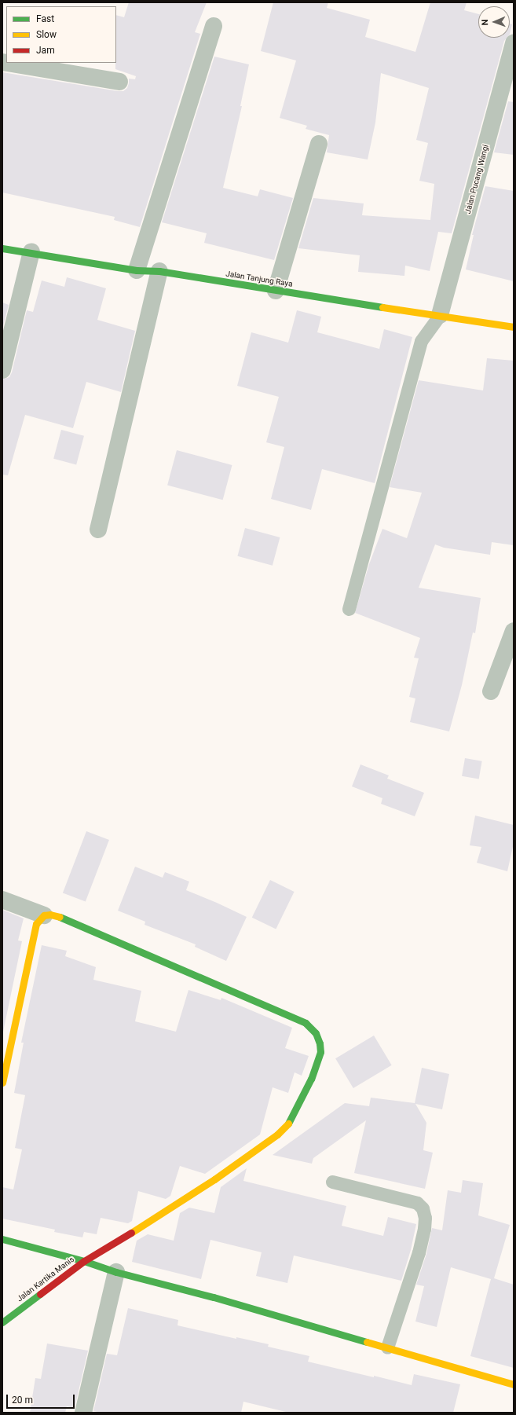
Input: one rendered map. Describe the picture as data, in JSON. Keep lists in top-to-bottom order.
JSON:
{
  "streets": {
    "main road": ["Jalan Tanjung Raya", "Jalan Kartika Manis"],
    "street": ["Jalan Pucang Wangi"]
  },
  "crossings": [
    ["Jalan Pucang Wangi", "Jalan Tanjung Raya"]
  ],
  "legend": ["Fast", "Slow", "Jam"],
  "scale_bar": "20 m",
  "north": "left"
}
